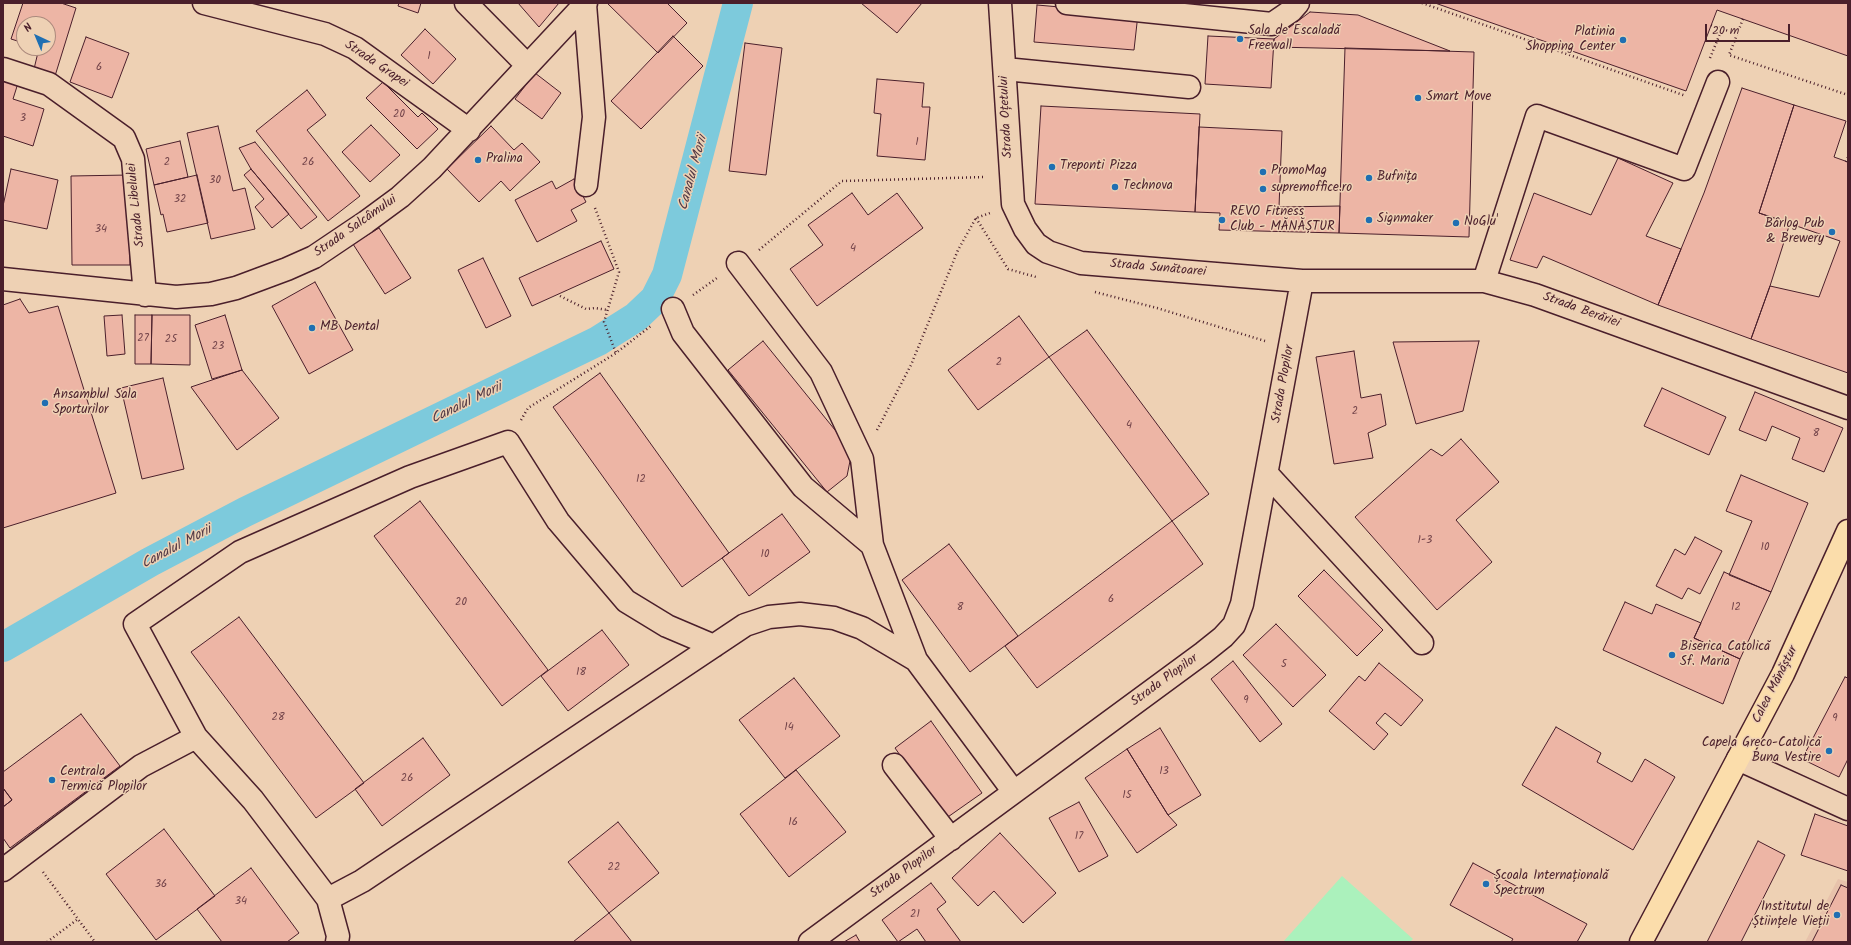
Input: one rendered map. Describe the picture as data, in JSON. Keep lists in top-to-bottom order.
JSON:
{
  "streets": {
    "main road": ["Calea Mănăștur"],
    "street": [
      "Strada Grapei",
      "Strada Oțetului",
      "Strada Libelulei",
      "Strada Salcâmului",
      "Strada Sunătoarei",
      "Strada Berăriei",
      "Strada Plopilor"
    ]
  },
  "crossings": [
    ["Strada Grapei", "Strada Salcâmului"],
    ["Strada Oțetului", "Strada Sunătoarei"],
    ["Strada Libelulei", "Strada Salcâmului"],
    ["Strada Sunătoarei", "Strada Berăriei"],
    ["Strada Sunătoarei", "Strada Plopilor"],
    ["Strada Berăriei", "Strada Plopilor"]
  ],
  "water": ["Canalul Morii"],
  "places": [
    "Sala de Escaladă Freewall",
    "Platinia Shopping Center",
    "Smart Move",
    "Pralina",
    "Treponti Pizza",
    "PromoMag",
    "Bufnița",
    "Technova",
    "supremoffice.ro",
    "REVO Fitness Club - MĂNĂȘTUR",
    "Signmaker",
    "NoGlu'",
    "Bârlog Pub & Brewery",
    "MB Dental",
    "Ansamblul Sala Sporturilor",
    "Biserica Catolică Sf. Maria",
    "Capela Greco-Catolică Buna Vestire",
    "Centrala Termică Plopilor",
    "Școala Internațională Spectrum",
    "Institutul de Științele Vieții"
  ],
  "house_numbers": [
    "1",
    "6",
    "20",
    "3",
    "1",
    "2",
    "26",
    "30",
    "32",
    "34",
    "4",
    "27",
    "25",
    "23",
    "2",
    "2",
    "4",
    "8",
    "12",
    "1-3",
    "10",
    "10",
    "6",
    "20",
    "8",
    "12",
    "5",
    "18",
    "9",
    "28",
    "9",
    "14",
    "13",
    "26",
    "15",
    "16",
    "17",
    "22",
    "36",
    "34",
    "21"
  ],
  "scale_bar": "20 m",
  "north": "top left"
}
